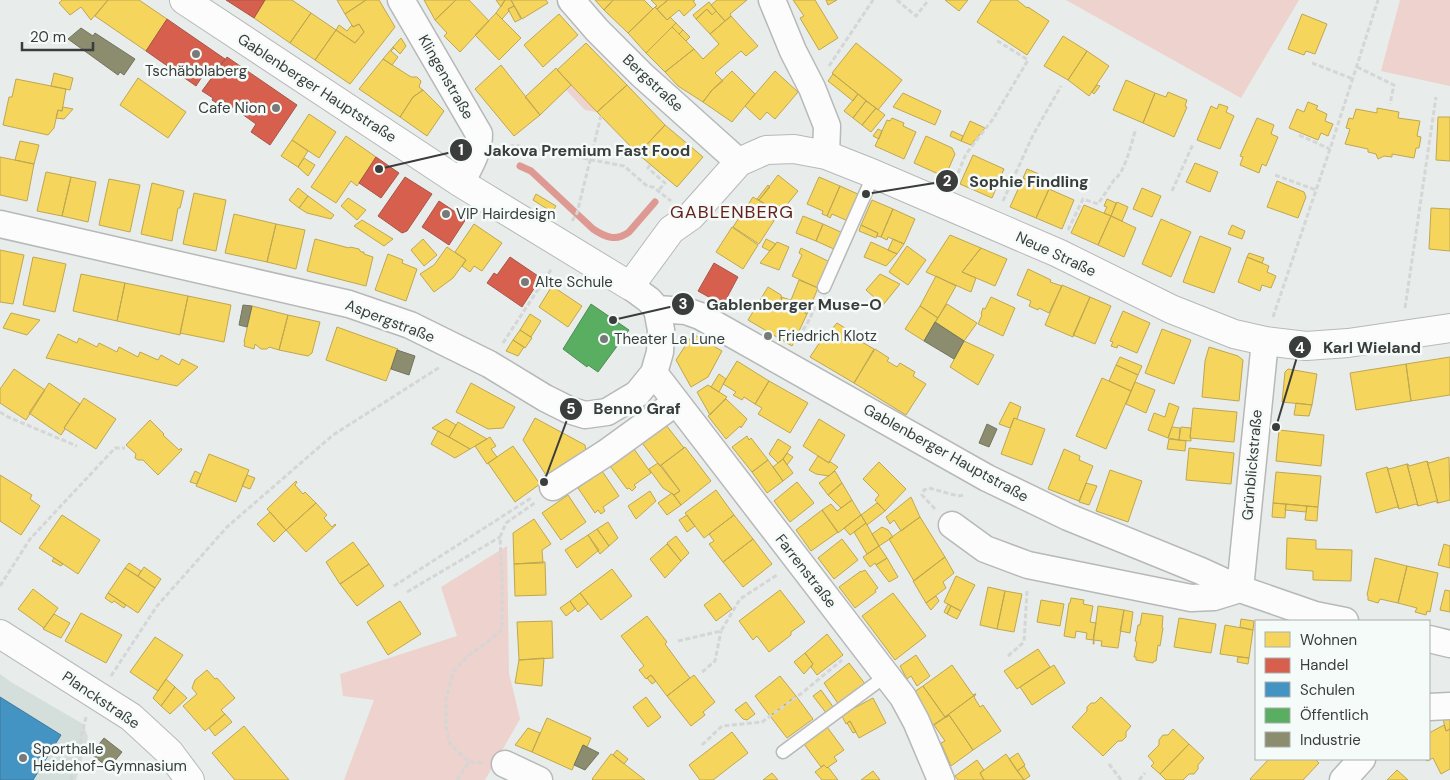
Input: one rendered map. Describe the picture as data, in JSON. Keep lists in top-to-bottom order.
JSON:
{
  "streets": {
    "street": [
      "Klingenstraße",
      "Bergstraße",
      "Gablenberger Hauptstraße",
      "Neue Straße",
      "Aspergstraße",
      "Grünblickstraße",
      "Farrenstraße",
      "Planckstraße"
    ]
  },
  "crossings": [
    ["Klingenstraße", "Gablenberger Hauptstraße"],
    ["Bergstraße", "Neue Straße"],
    ["Gablenberger Hauptstraße", "Neue Straße"],
    ["Gablenberger Hauptstraße", "Aspergstraße"],
    ["Gablenberger Hauptstraße", "Grünblickstraße"],
    ["Neue Straße", "Grünblickstraße"],
    ["Aspergstraße", "Farrenstraße"]
  ],
  "districts": ["GABLENBERG"],
  "places": [
    "Tschäbblaberg",
    "Cafe Nion",
    "Jakova Premium Fast Food",
    "Sophie Findling",
    "VIP Hairdesign",
    "Alte Schule",
    "Gablenberger Muse-O",
    "Friedrich Klotz",
    "Theater La Lune",
    "Karl Wieland",
    "Benno Graf",
    "Sporthalle Heidehof-Gymnasium"
  ],
  "legend": [
    "Wohnen",
    "Handel",
    "Schulen",
    "Öffentlich",
    "Industrie"
  ],
  "scale_bar": "20 m"
}
